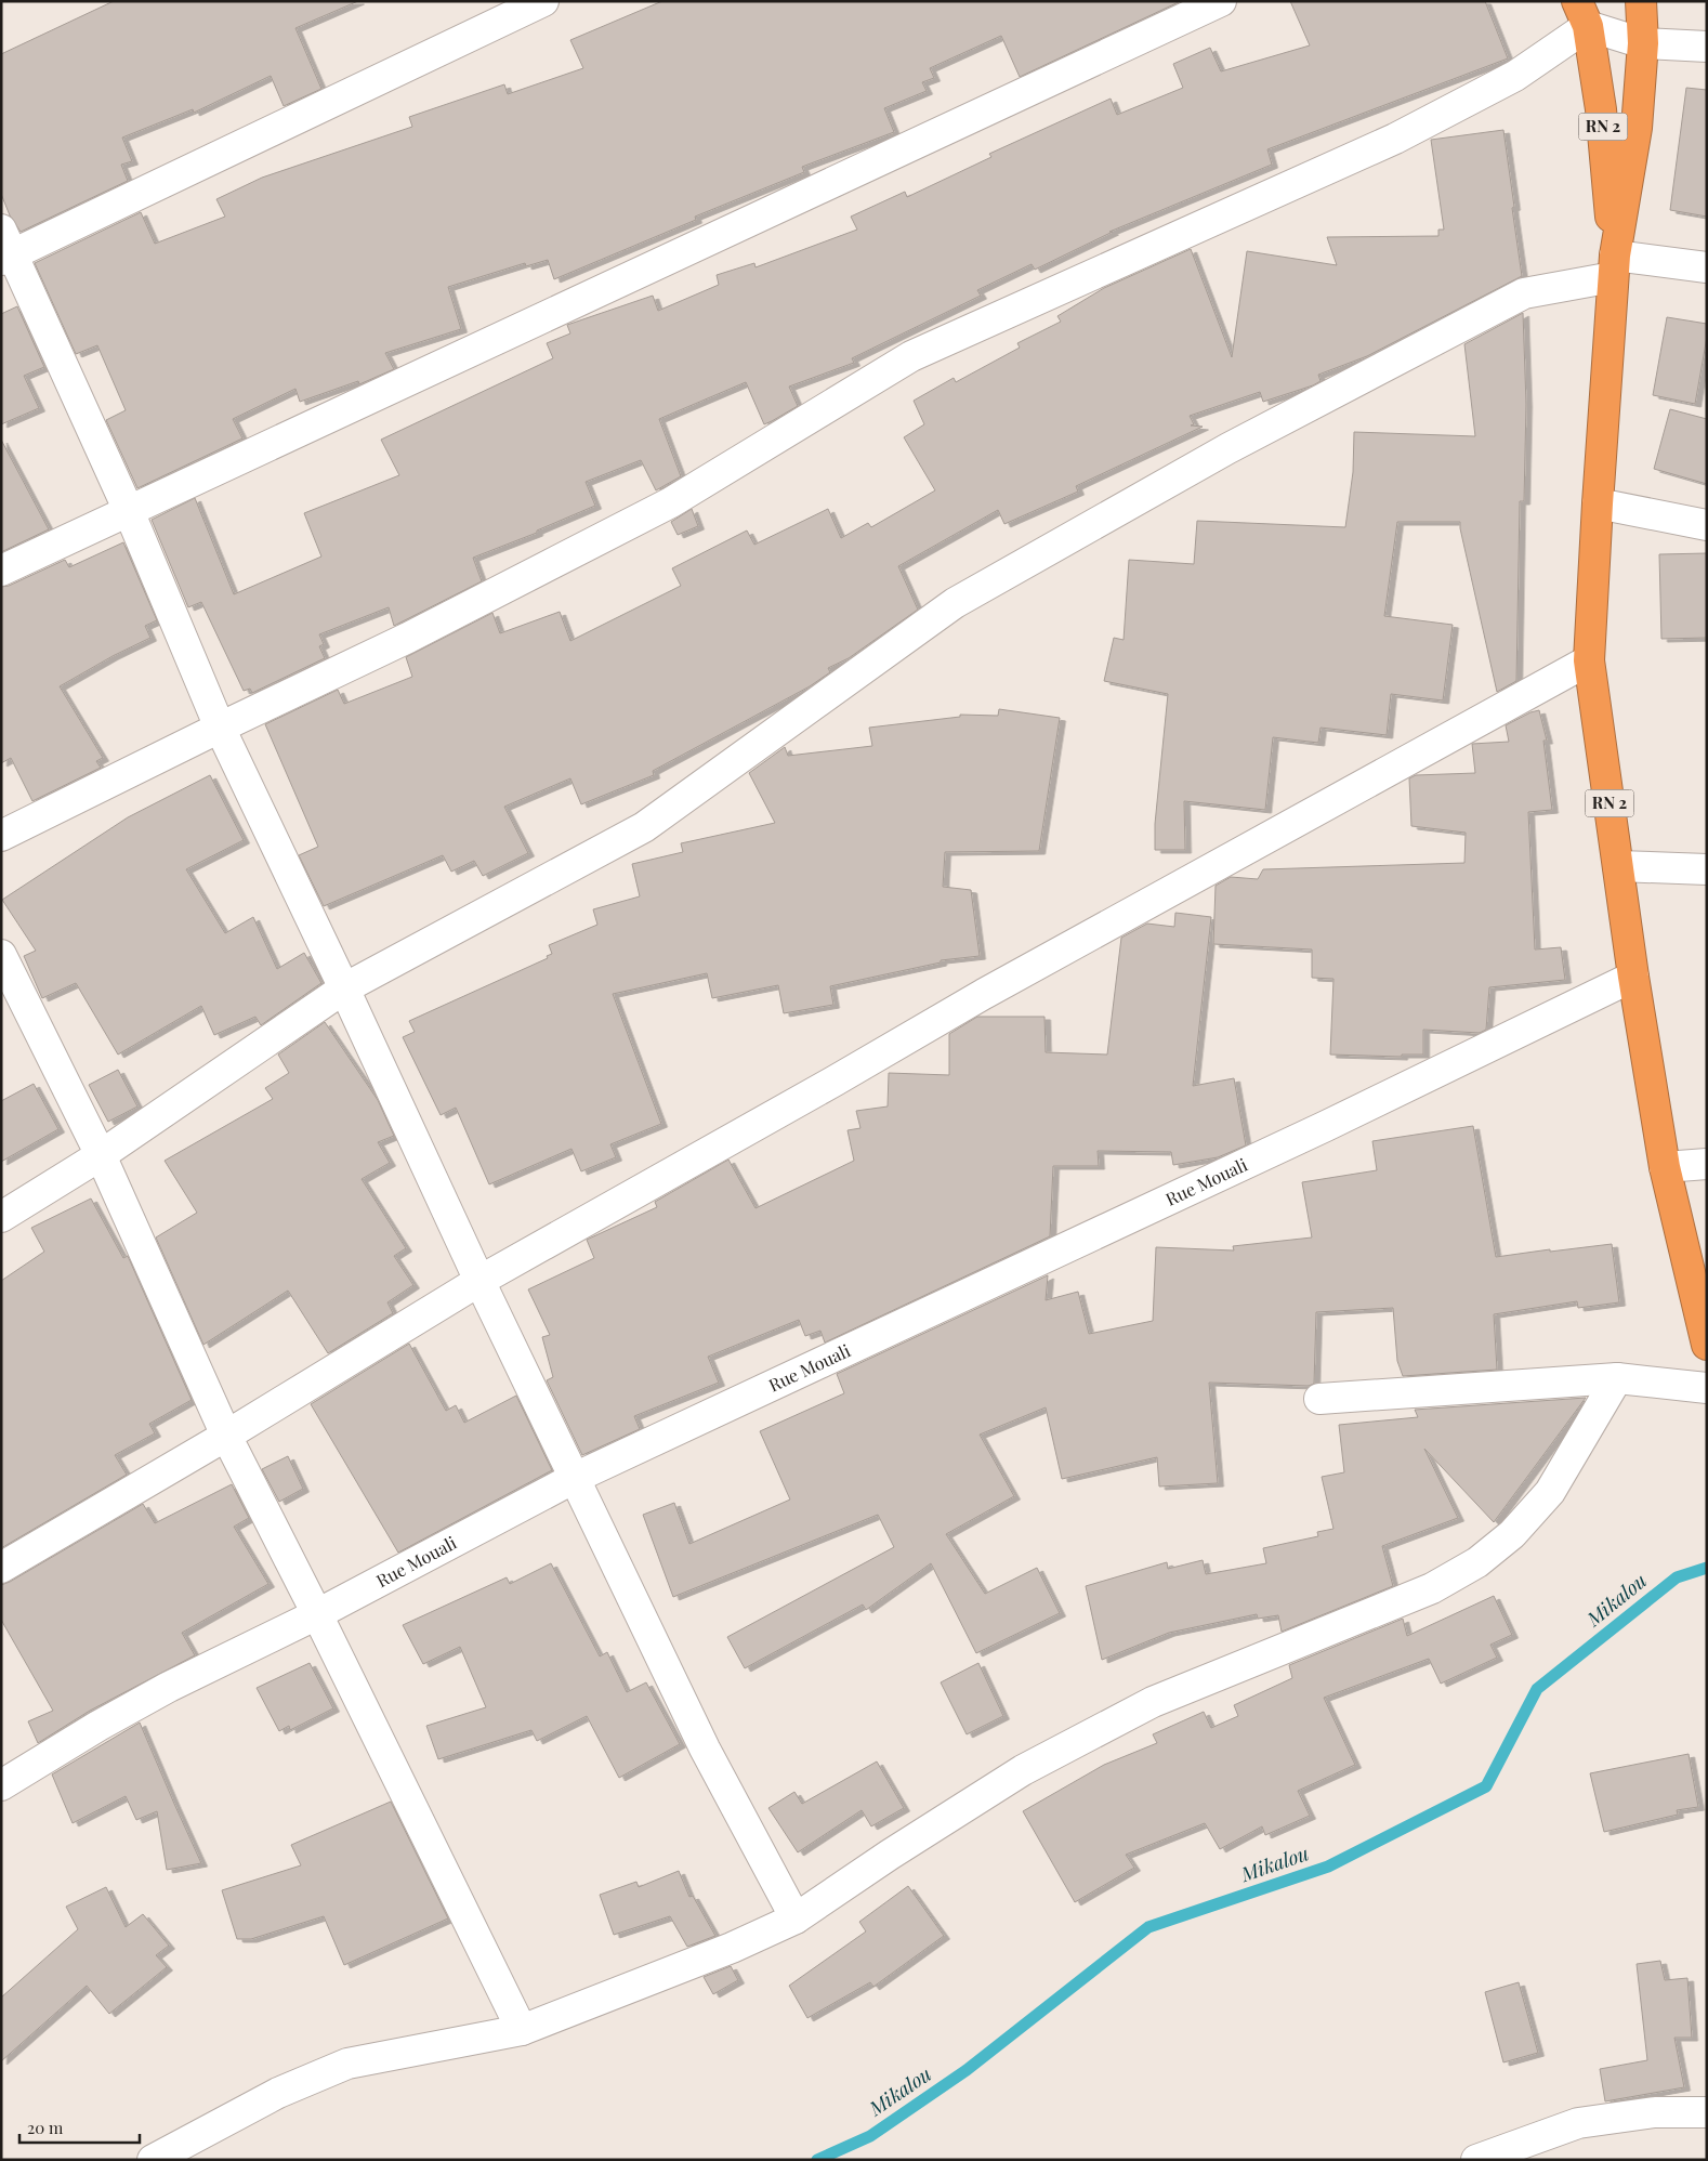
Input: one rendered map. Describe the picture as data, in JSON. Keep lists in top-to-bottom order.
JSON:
{
  "streets": {
    "highway": ["RN 2"],
    "street": ["Rue Mouali"]
  },
  "crossings": [
    ["RN 2", "Rue Mouali"]
  ],
  "water": ["Mikalou"],
  "scale_bar": "20 m"
}
